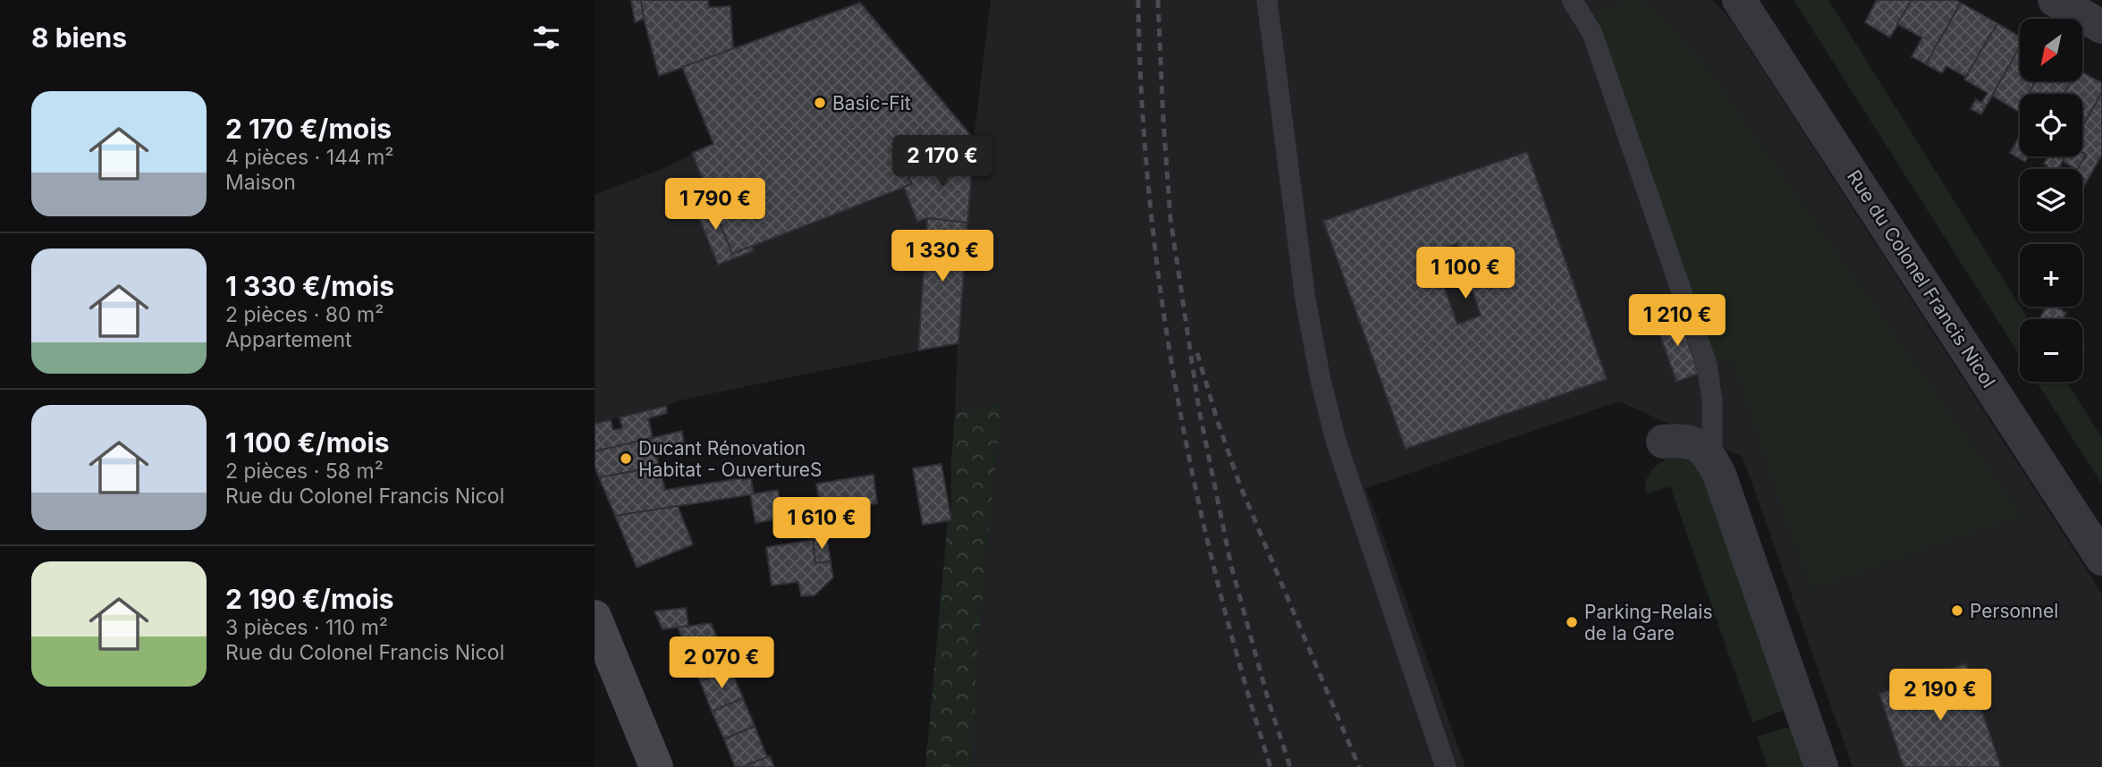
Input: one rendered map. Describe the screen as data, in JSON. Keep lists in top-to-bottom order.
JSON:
{
  "streets": {
    "street": ["Rue du Colonel Francis Nicol"]
  },
  "places": [
    "Basic-Fit",
    "Ducant Rénovation Habitat - OuvertureS",
    "Personnel",
    "Parking-Relais de la Gare"
  ],
  "north": "bottom left",
  "page": {
    "heading": "8 biens",
    "map_buttons": ["+", "−"],
    "list": [
      {
        "name": "2 170 €/mois",
        "note": "4 pièces · 144 m² · Maison"
      },
      {
        "name": "1 330 €/mois",
        "note": "2 pièces · 80 m² · Appartement"
      },
      {
        "name": "1 100 €/mois",
        "note": "2 pièces · 58 m² · Rue du Colonel Francis Nicol"
      },
      {
        "name": "2 190 €/mois",
        "note": "3 pièces · 110 m² · Rue du Colonel Francis Nicol"
      }
    ],
    "price": [
      "2 170 €",
      "1 790 €",
      "1 330 €",
      "1 100 €",
      "1 210 €",
      "1 610 €",
      "2 070 €",
      "2 190 €"
    ]
  }
}
